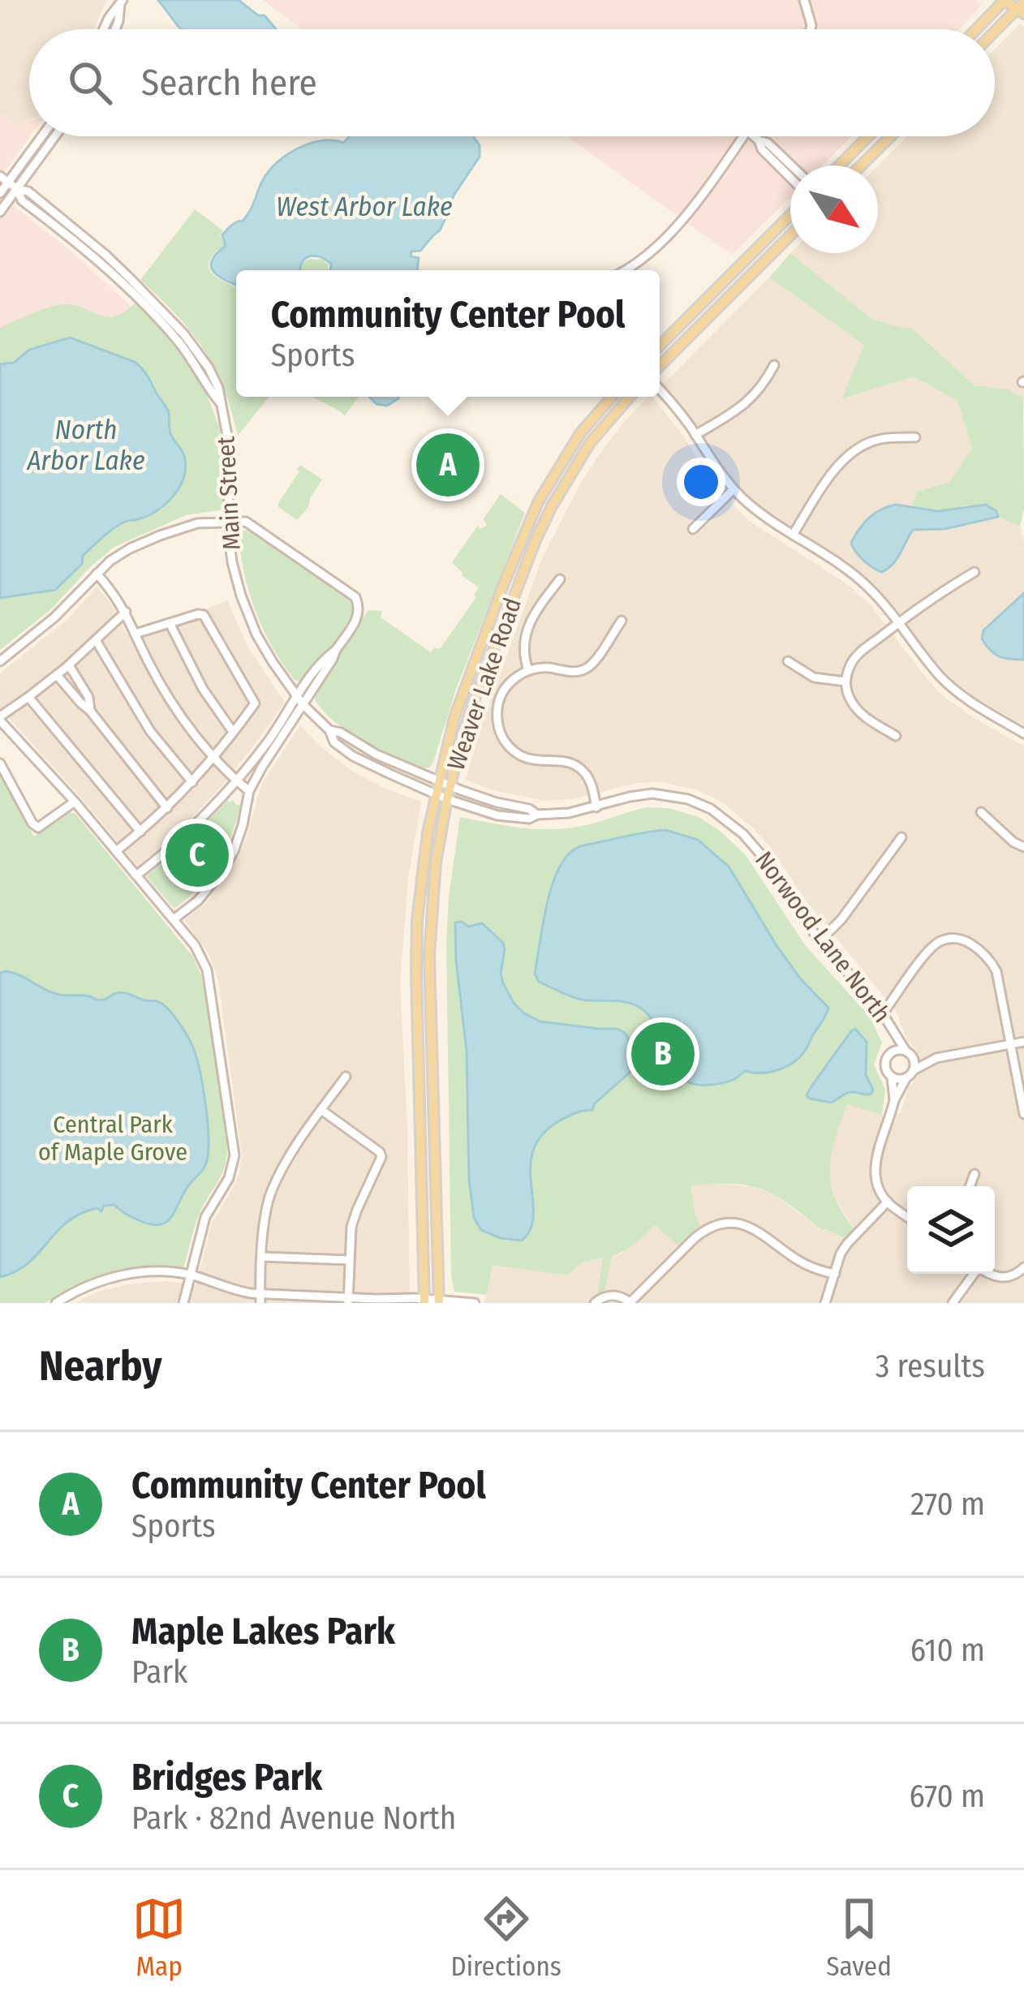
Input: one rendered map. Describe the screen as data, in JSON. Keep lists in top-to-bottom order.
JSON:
{
  "streets": {
    "main road": ["Weaver Lake Road"],
    "street": ["Main Street", "Norwood Lane North"]
  },
  "crossings": [
    ["Main Street", "Weaver Lake Road"],
    ["Main Street", "Norwood Lane North"],
    ["Weaver Lake Road", "Norwood Lane North"]
  ],
  "water": ["West Arbor Lake", "North Arbor Lake"],
  "parks": ["Central Park of Maple Grove"],
  "north": "bottom right",
  "page": {
    "search": "Search here",
    "popup": ["Community Center Pool", "Sports"],
    "pins": ["A", "C", "B"],
    "heading": ["Nearby", "3 results"],
    "list": [
      {
        "mark": "A",
        "name": "Community Center Pool",
        "note": "Sports",
        "value": "270 m"
      },
      {
        "mark": "B",
        "name": "Maple Lakes Park",
        "note": "Park",
        "value": "610 m"
      },
      {
        "mark": "C",
        "name": "Bridges Park",
        "note": "Park · 82nd Avenue North",
        "value": "670 m"
      }
    ],
    "nav": ["Map", "Directions", "Saved"]
  }
}
